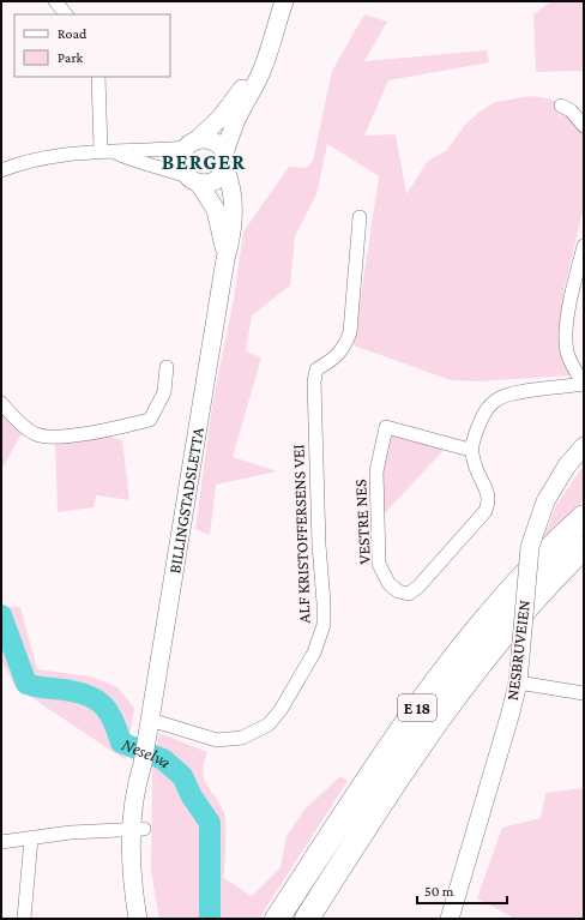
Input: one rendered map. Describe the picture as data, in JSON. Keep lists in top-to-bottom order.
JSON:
{
  "streets": {
    "highway": ["E 18"],
    "main road": ["BILLINGSTADSLETTA", "NESBRUVEIEN"],
    "street": ["VESTRE NES", "ALF KRISTOFFERSENS VEI"]
  },
  "crossings": [
    ["BILLINGSTADSLETTA", "ALF KRISTOFFERSENS VEI"]
  ],
  "districts": ["BERGER"],
  "water": ["Neselva"],
  "legend": ["Road", "Park"],
  "scale_bar": "50 m"
}
